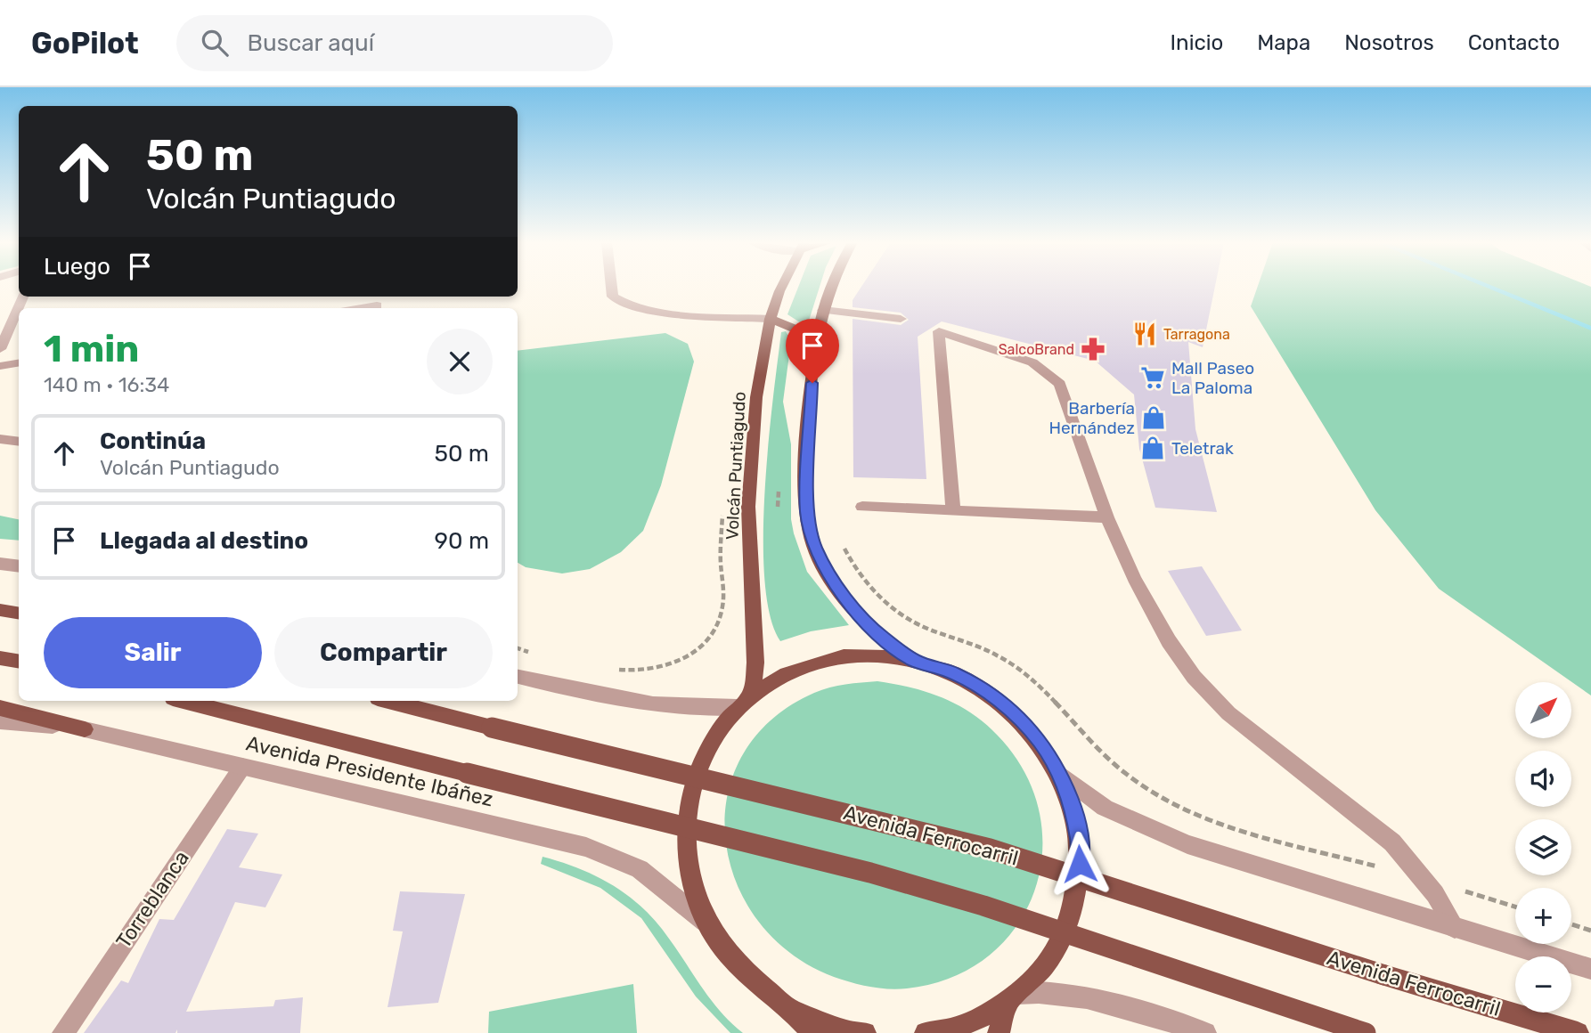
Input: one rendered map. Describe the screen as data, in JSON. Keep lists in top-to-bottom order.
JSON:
{
  "streets": {
    "main road": ["Volcán Puntiagudo", "Avenida Presidente Ibáñez", "Avenida Ferrocarril"],
    "street": ["Torreblanca"]
  },
  "crossings": [
    ["Volcán Puntiagudo", "Avenida Presidente Ibáñez"],
    ["Avenida Presidente Ibáñez", "Torreblanca"]
  ],
  "places": {
    "restaurant": ["Tarragona"],
    "pharmacy": ["SalcoBrand"],
    "supermarket": ["Mall Paseo La Paloma"],
    "shop": ["Barbería Hernández", "Teletrak"]
  },
  "north": "top right",
  "page": {
    "header": "GoPilot",
    "search": "Buscar aquí",
    "nav": [
      "Inicio",
      "Mapa",
      "Nosotros",
      "Contacto"
    ],
    "turn": ["50 m", "Volcán Puntiagudo"],
    "then": "Luego",
    "heading": ["1 min", "140 m · 16:34"],
    "list": [
      {
        "name": "Continúa",
        "note": "Volcán Puntiagudo",
        "value": "50 m"
      },
      {
        "name": "Llegada al destino",
        "value": "90 m"
      }
    ],
    "buttons": ["Salir", "Compartir"],
    "map_buttons": ["+", "−"]
  }
}
